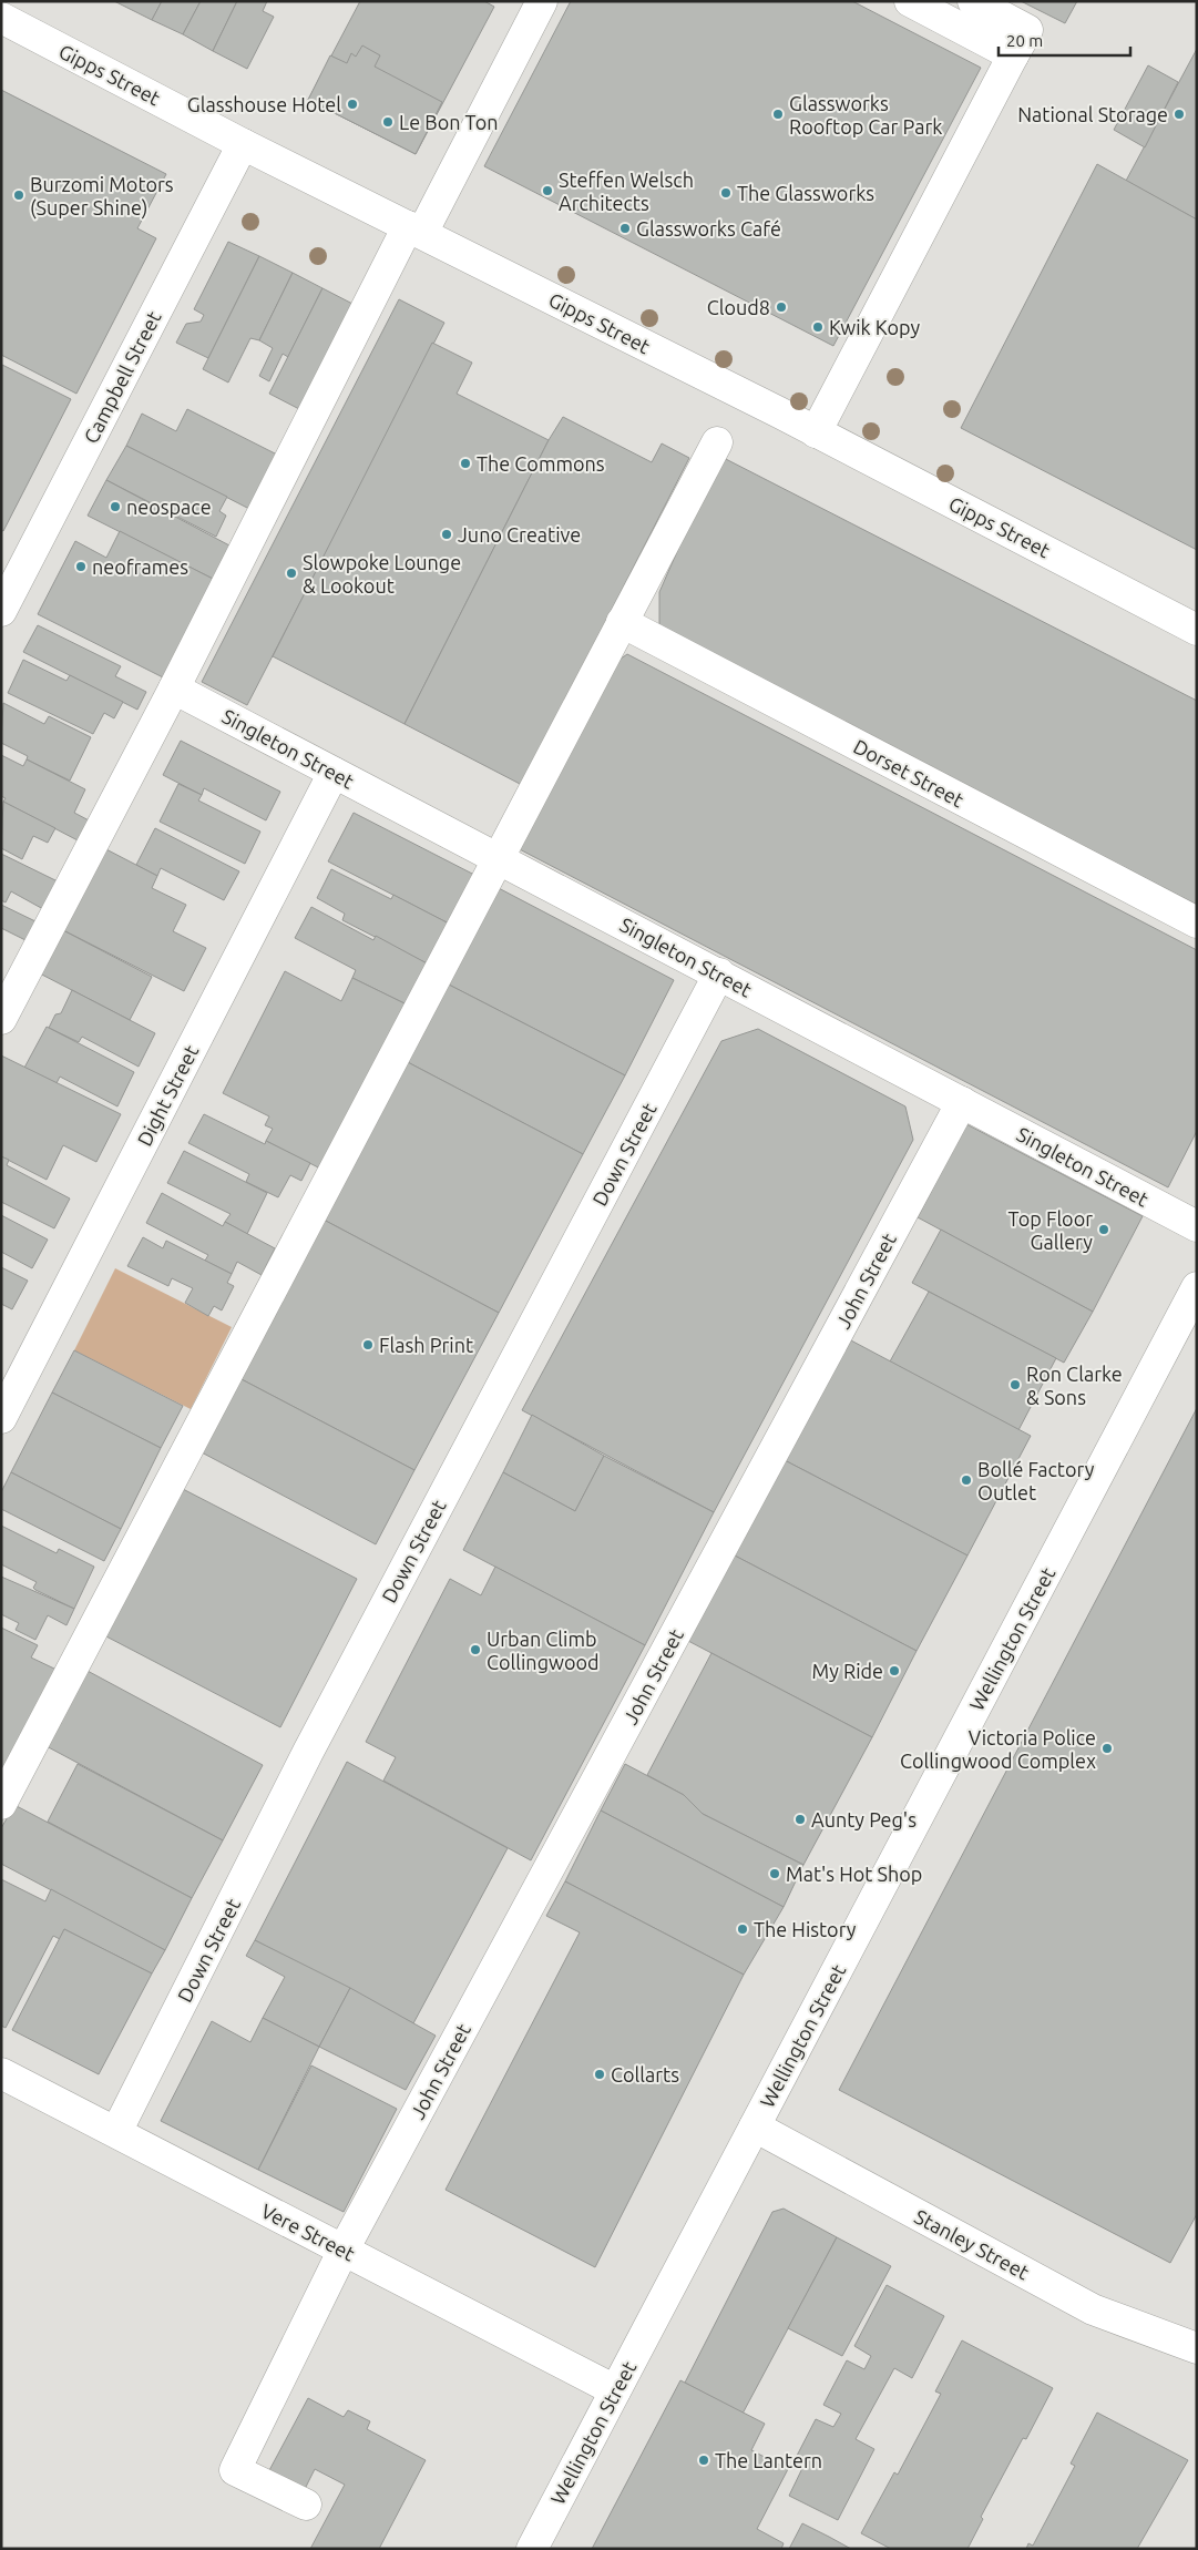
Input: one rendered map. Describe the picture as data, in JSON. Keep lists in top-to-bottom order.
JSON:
{
  "streets": {
    "street": [
      "Gipps Street",
      "Campbell Street",
      "Singleton Street",
      "Dorset Street",
      "Dight Street",
      "Down Street",
      "John Street",
      "Wellington Street",
      "Vere Street",
      "Stanley Street"
    ]
  },
  "crossings": [
    ["Gipps Street", "Campbell Street"],
    ["Singleton Street", "Dight Street"],
    ["Singleton Street", "Down Street"],
    ["Singleton Street", "John Street"],
    ["Down Street", "Vere Street"],
    ["John Street", "Vere Street"],
    ["Wellington Street", "Vere Street"],
    ["Wellington Street", "Stanley Street"]
  ],
  "places": [
    "Glasshouse Hotel",
    "Glassworks Rooftop Car Park",
    "National Storage",
    "Le Bon Ton",
    "Steffen Welsch Architects",
    "The Glassworks",
    "Burzomi Motors (Super Shine)",
    "Glassworks Café",
    "Cloud8",
    "Kwik Kopy",
    "The Commons",
    "neospace",
    "Juno Creative",
    "neoframes",
    "Slowpoke Lounge & Lookout",
    "Top Floor Gallery",
    "Flash Print",
    "Ron Clarke & Sons",
    "Bollé Factory Outlet",
    "Urban Climb Collingwood",
    "My Ride",
    "Victoria Police Collingwood Complex",
    "Aunty Peg's",
    "Mat's Hot Shop",
    "The History",
    "Collarts",
    "The Lantern"
  ],
  "scale_bar": "20 m"
}
